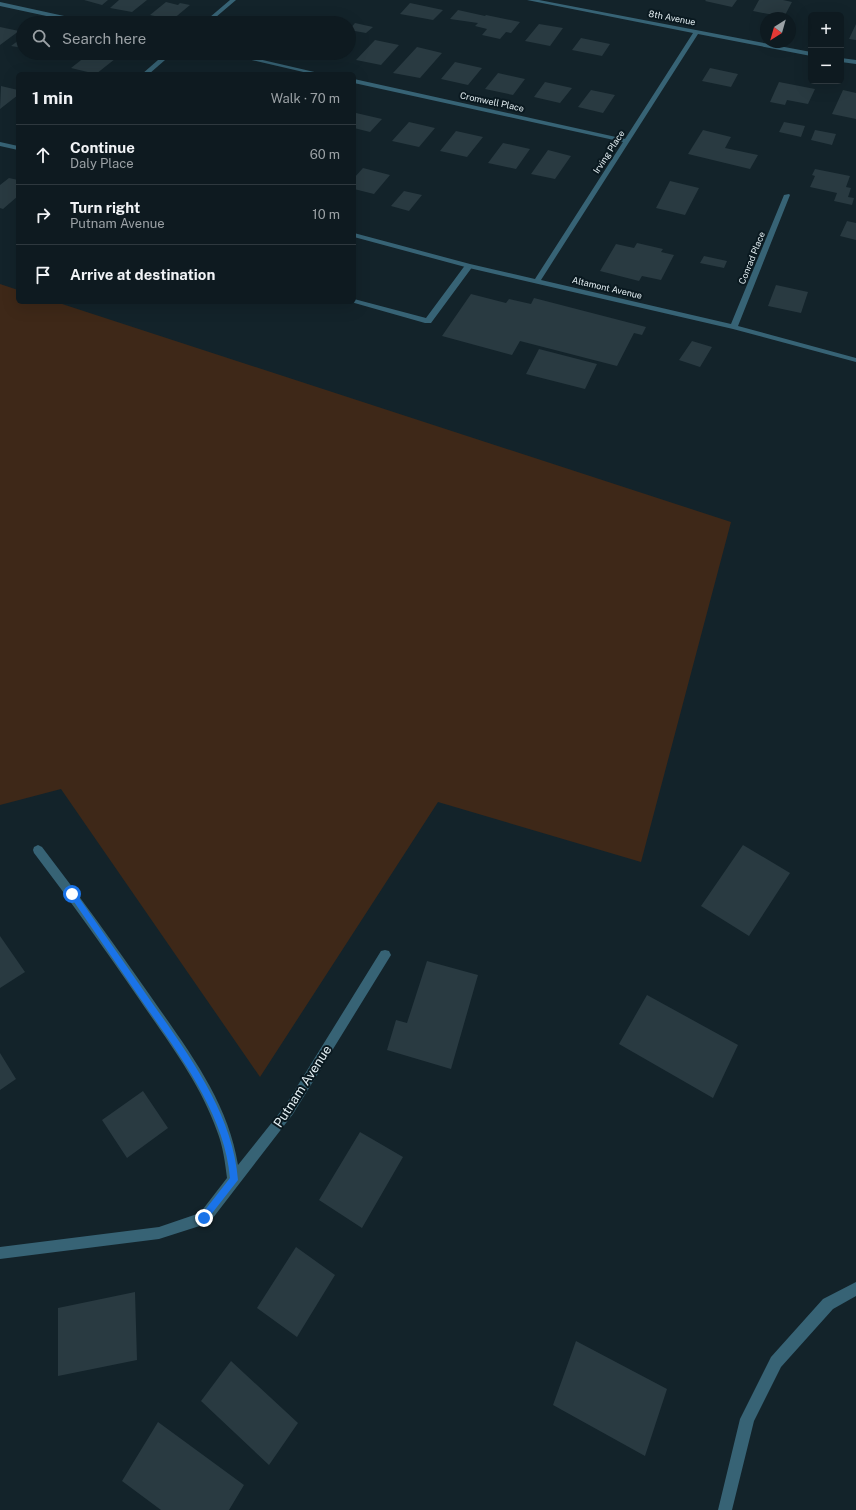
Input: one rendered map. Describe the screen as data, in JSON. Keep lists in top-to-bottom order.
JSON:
{
  "streets": {
    "street": [
      "8th Avenue",
      "Cromwell Place",
      "Irving Place",
      "Conrad Place",
      "Altamont Avenue",
      "Putnam Avenue"
    ]
  },
  "crossings": [
    ["8th Avenue", "Irving Place"],
    ["Cromwell Place", "Irving Place"],
    ["Irving Place", "Altamont Avenue"],
    ["Conrad Place", "Altamont Avenue"]
  ],
  "north": "bottom left",
  "page": {
    "map_buttons": ["+", "−"],
    "search": "Search here",
    "heading": ["1 min", "Walk · 70 m"],
    "list": [
      ["Continue", "Daly Place", "60 m"],
      ["Turn right", "Putnam Avenue", "10 m"],
      "Arrive at destination"
    ]
  }
}
